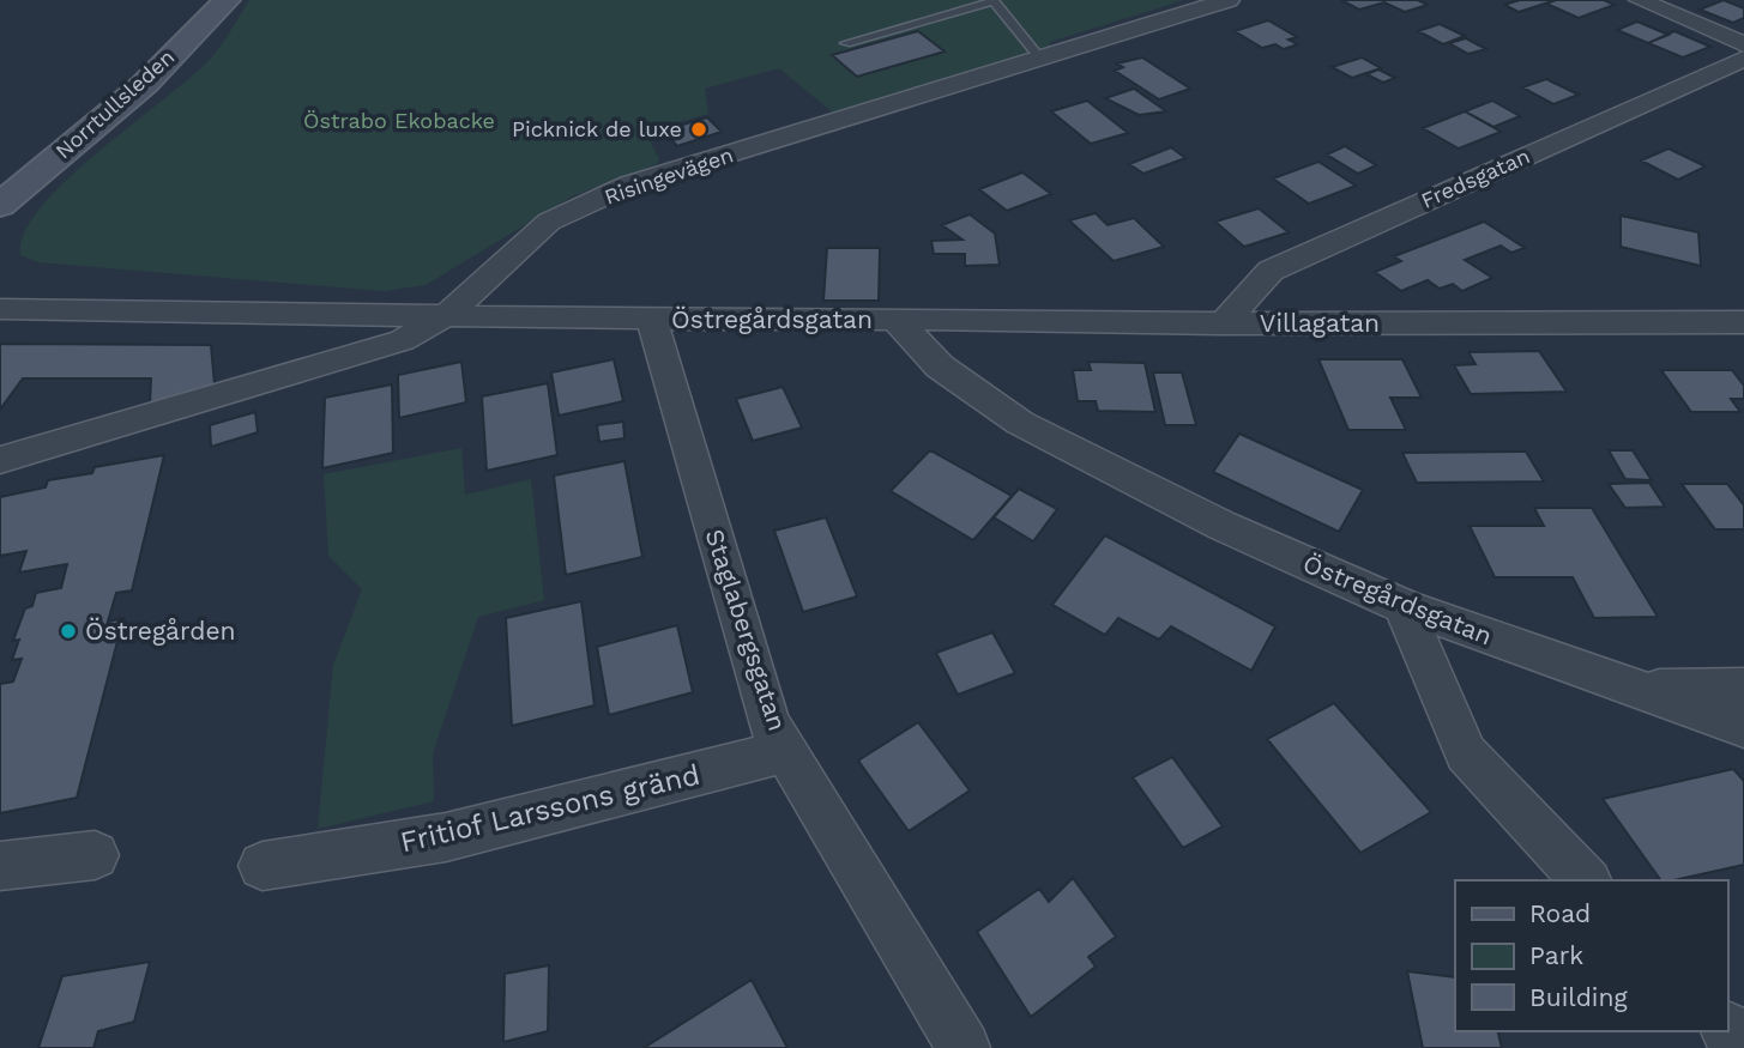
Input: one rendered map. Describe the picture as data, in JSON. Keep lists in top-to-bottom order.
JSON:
{
  "streets": {
    "main road": ["Norrtullsleden"],
    "street": [
      "Risingevägen",
      "Fredsgatan",
      "Östregårdsgatan",
      "Villagatan",
      "Staglabergsgatan",
      "Fritiof Larssons gränd"
    ]
  },
  "crossings": [
    ["Risingevägen", "Östregårdsgatan"],
    ["Fredsgatan", "Villagatan"],
    ["Östregårdsgatan", "Villagatan"],
    ["Östregårdsgatan", "Staglabergsgatan"],
    ["Staglabergsgatan", "Fritiof Larssons gränd"]
  ],
  "parks": ["Östrabo Ekobacke"],
  "places": ["Picknick de luxe", "Östregården"],
  "legend": ["Road", "Park", "Building"]
}
